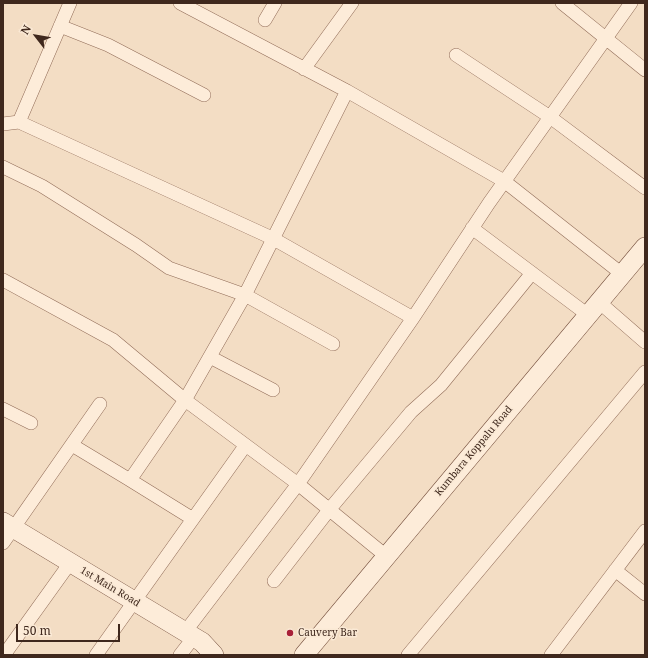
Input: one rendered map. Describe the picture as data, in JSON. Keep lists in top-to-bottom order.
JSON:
{
  "streets": {
    "street": ["Kumbara Koppalu Road", "1st Main Road"]
  },
  "places": ["Cauvery Bar"],
  "scale_bar": "50 m",
  "north": "top left"
}
